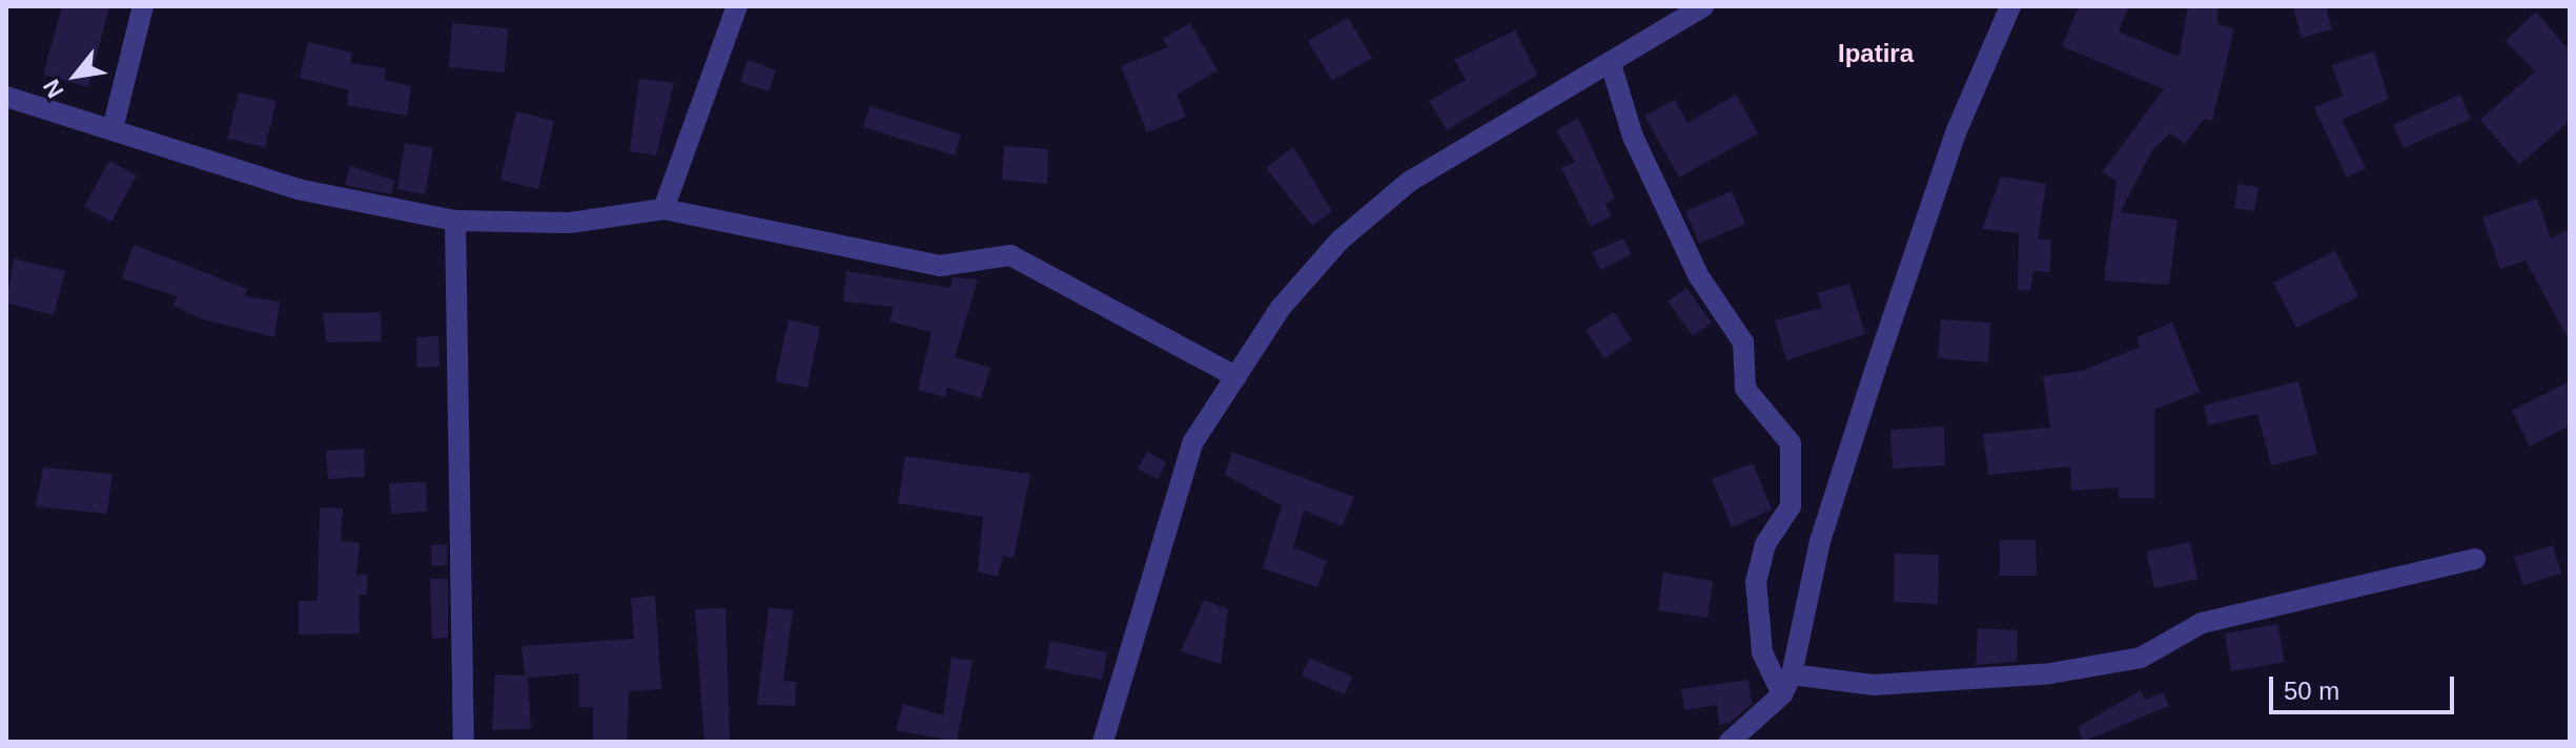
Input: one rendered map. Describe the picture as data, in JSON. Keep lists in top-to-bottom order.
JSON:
{
  "districts": ["Ipatira"],
  "scale_bar": "50 m",
  "north": "bottom left"
}
